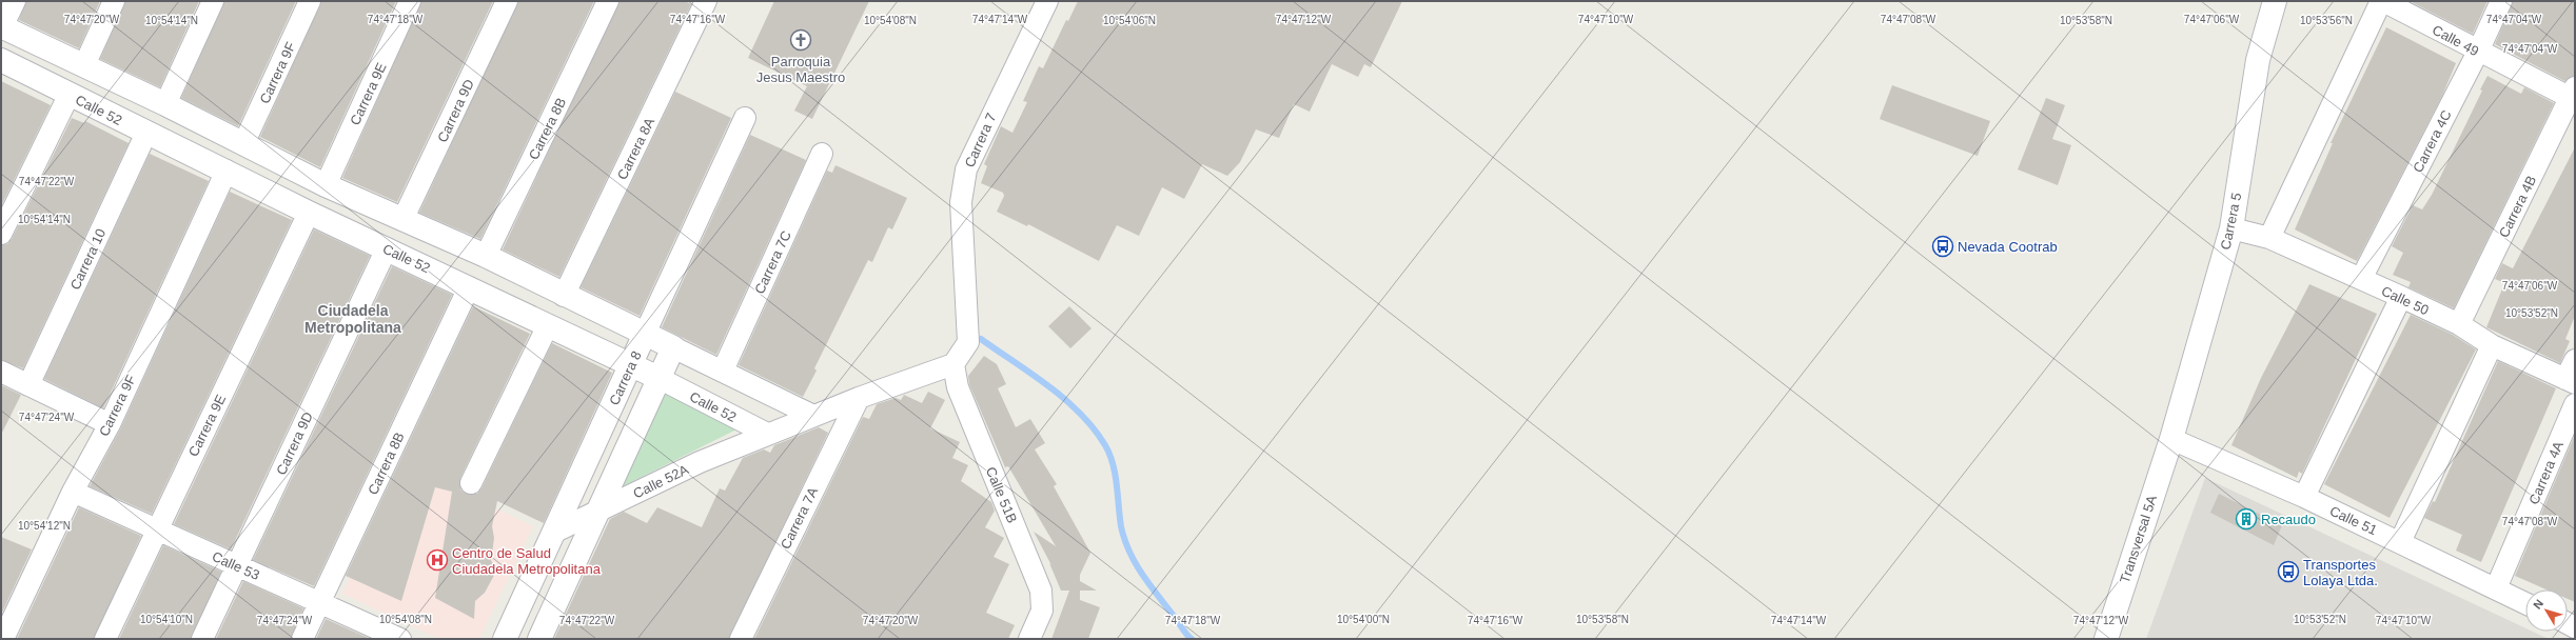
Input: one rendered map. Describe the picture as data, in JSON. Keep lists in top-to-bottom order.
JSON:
{
  "streets": {
    "street": [
      "Calle 49",
      "Carrera 9F",
      "Carrera 9E",
      "Calle 52",
      "Carrera 9D",
      "Carrera 8B",
      "Carrera 7",
      "Carrera 4C",
      "Carrera 8A",
      "Carrera 4B",
      "Carrera 5",
      "Carrera 10",
      "Carrera 7C",
      "Calle 50",
      "Carrera 8",
      "Carrera 4A",
      "Calle 52A",
      "Calle 51B",
      "Carrera 7A",
      "Calle 51",
      "Transversal 5A",
      "Calle 53"
    ]
  },
  "crossings": [
    ["Calle 49", "Carrera 4C"],
    ["Calle 49", "Carrera 4B"],
    ["Carrera 9F", "Calle 52"],
    ["Carrera 9F", "Calle 53"],
    ["Carrera 9E", "Calle 52"],
    ["Carrera 9E", "Calle 53"],
    ["Calle 52", "Carrera 9D"],
    ["Calle 52", "Carrera 8B"],
    ["Calle 52", "Carrera 10"],
    ["Calle 52", "Carrera 8"],
    ["Calle 52", "Calle 52A"],
    ["Carrera 9D", "Calle 53"],
    ["Carrera 8B", "Calle 53"],
    ["Carrera 7", "Calle 51B"],
    ["Carrera 4C", "Calle 50"],
    ["Carrera 4B", "Calle 50"],
    ["Carrera 5", "Calle 50"],
    ["Carrera 5", "Calle 51"],
    ["Carrera 5", "Transversal 5A"],
    ["Carrera 8", "Calle 52A"],
    ["Carrera 4A", "Calle 51"],
    ["Calle 51", "Transversal 5A"]
  ],
  "districts": ["Ciudadela Metropolitana"],
  "places": {
    "church": ["Parroquia Jesus Maestro"],
    "bus stop": ["Nevada Cootrab", "Transportes Lolaya Ltda."],
    "building": ["Recaudo"],
    "hospital": ["Centro de Salud Ciudadela Metropolitana"]
  },
  "north": "top left",
  "coordinates": [
    "74°47'20\"W",
    "74°47'18\"W",
    "74°47'16\"W",
    "74°47'14\"W",
    "74°47'12\"W",
    "74°47'06\"W",
    "74°47'04\"W",
    "74°47'10\"W",
    "74°47'08\"W",
    "10°54'14\"N",
    "10°54'08\"N",
    "10°54'06\"N",
    "10°53'58\"N",
    "10°53'56\"N",
    "74°47'22\"W",
    "10°53'52\"N",
    "74°47'24\"W",
    "10°54'12\"N",
    "10°54'10\"N",
    "10°54'00\"N"
  ]
}
